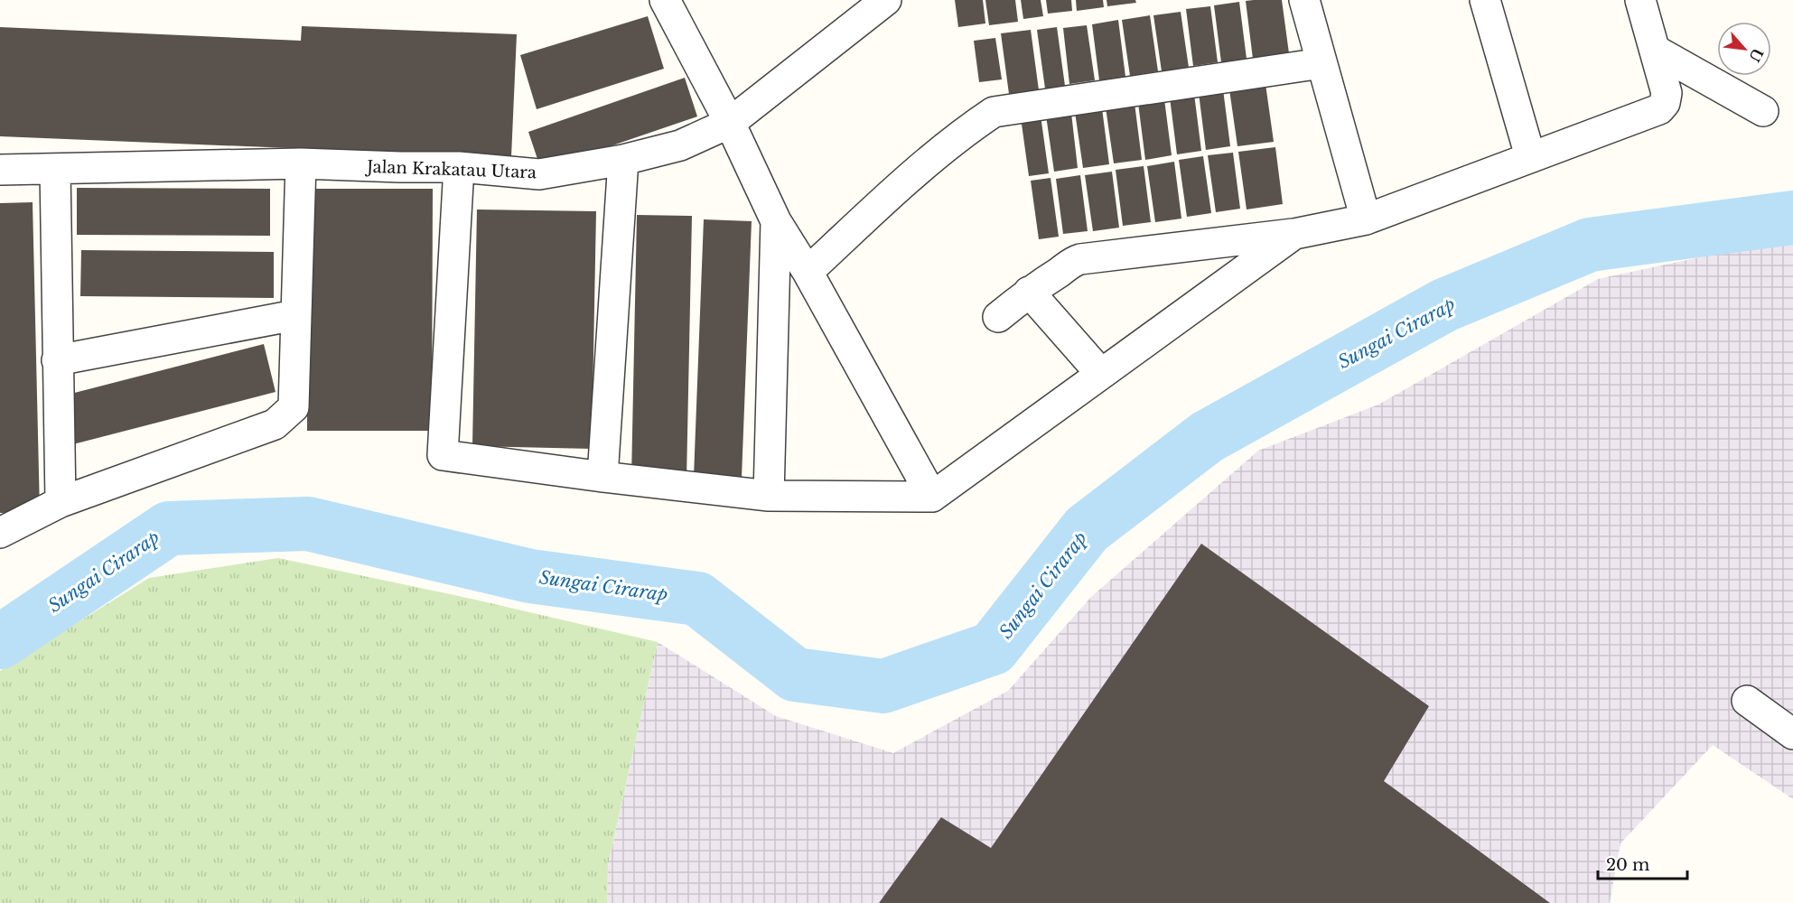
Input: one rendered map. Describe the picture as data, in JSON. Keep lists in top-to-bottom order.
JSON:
{
  "streets": {
    "street": ["Jalan Krakatau Utara"]
  },
  "water": ["Sungai Cirarap"],
  "scale_bar": "20 m",
  "north": "bottom right"
}
